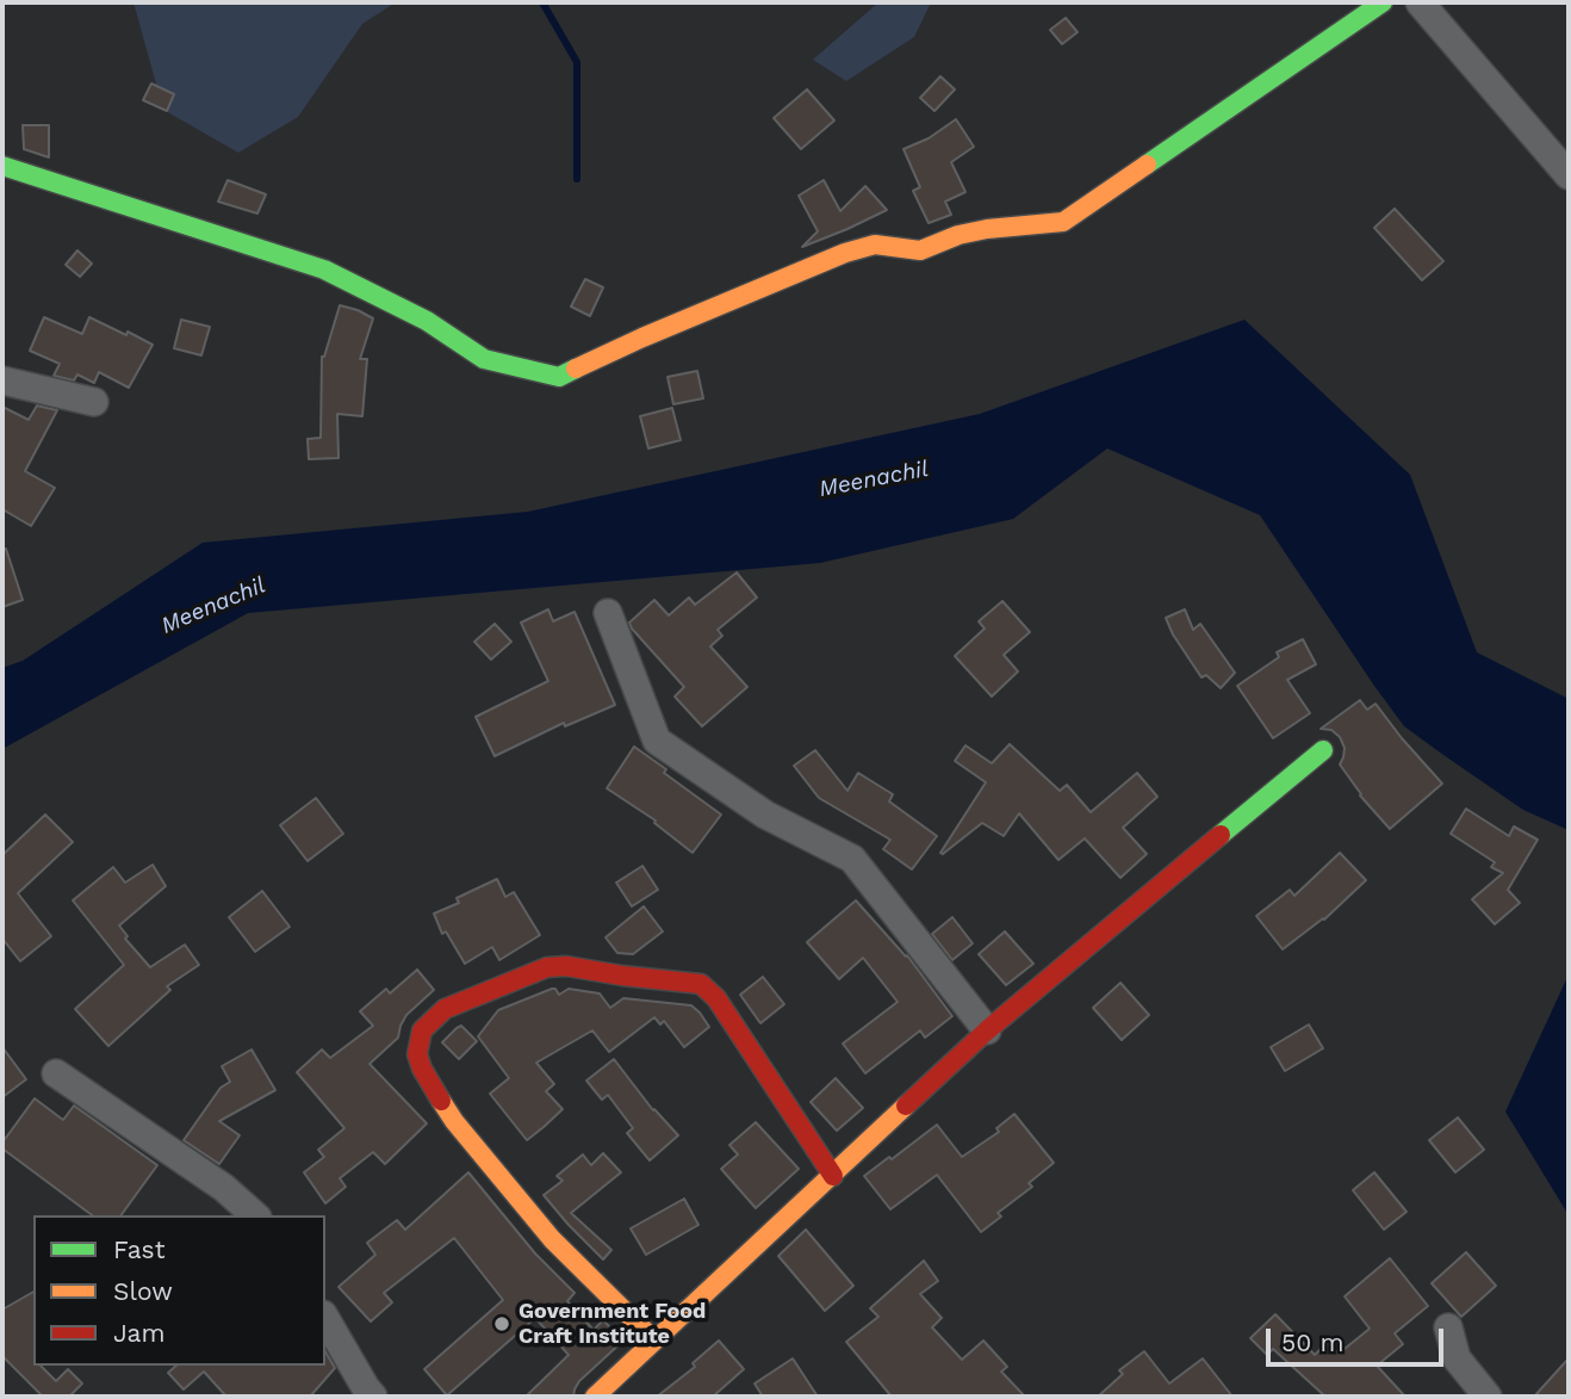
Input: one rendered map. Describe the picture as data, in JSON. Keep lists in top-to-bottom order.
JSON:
{
  "water": ["Meenachil"],
  "places": ["Government Food Craft Institute"],
  "legend": ["Fast", "Slow", "Jam"],
  "scale_bar": "50 m"
}
